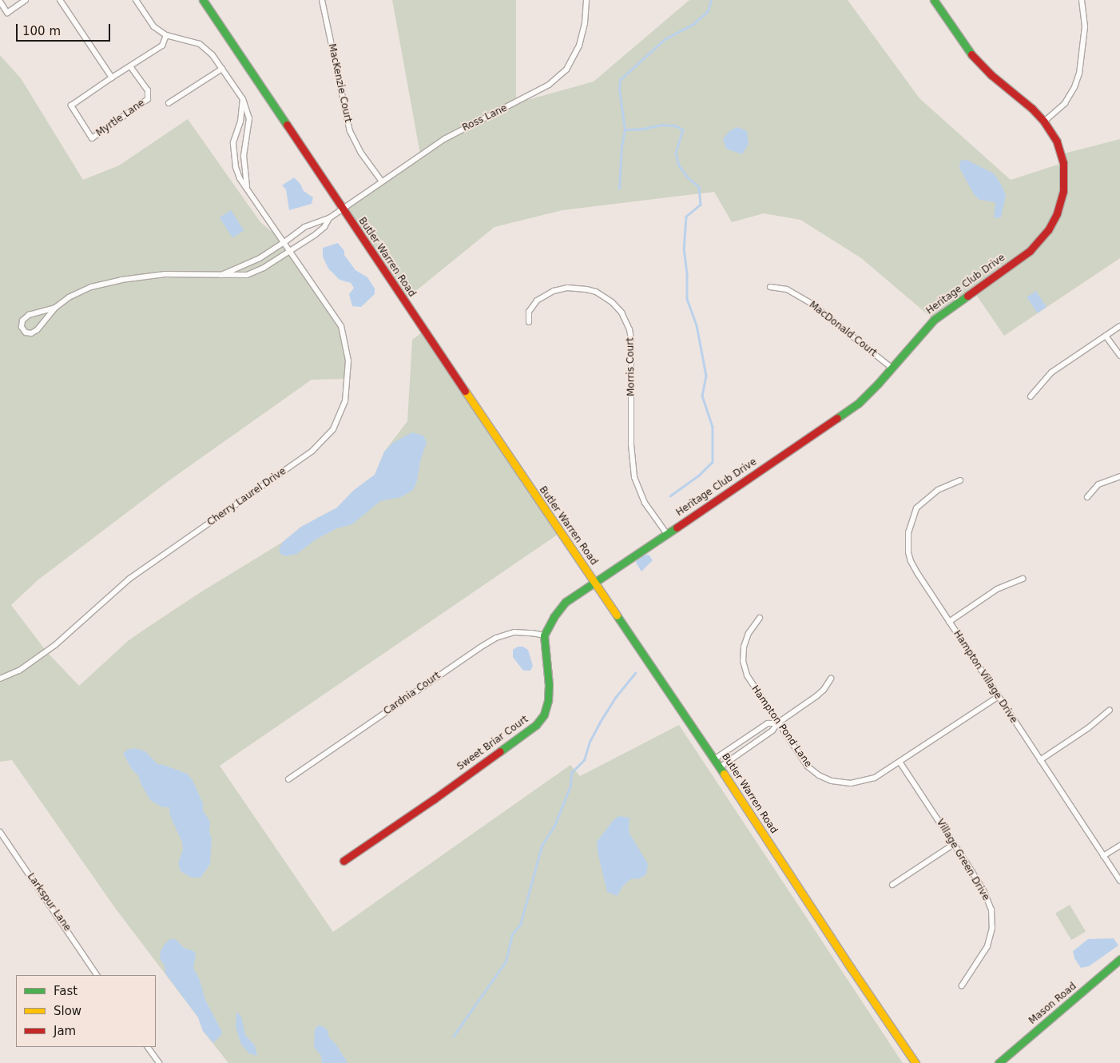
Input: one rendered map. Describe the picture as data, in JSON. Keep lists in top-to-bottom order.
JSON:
{
  "streets": {
    "main road": [
      "Butler Warren Road",
      "Heritage Club Drive",
      "Sweet Briar Court",
      "Mason Road"
    ],
    "street": [
      "MacKenzie Court",
      "Myrtle Lane",
      "Ross Lane",
      "MacDonald Court",
      "Morris Court",
      "Cherry Laurel Drive",
      "Hampton Village Drive",
      "Cardnia Court",
      "Hampton Pond Lane",
      "Village Green Drive",
      "Larkspur Lane"
    ]
  },
  "crossings": [
    ["MacKenzie Court", "Ross Lane"],
    ["Ross Lane", "Butler Warren Road"],
    ["Butler Warren Road", "Heritage Club Drive"],
    ["Heritage Club Drive", "MacDonald Court"],
    ["Heritage Club Drive", "Morris Court"],
    ["Hampton Village Drive", "Hampton Pond Lane"],
    ["Cardnia Court", "Sweet Briar Court"],
    ["Hampton Pond Lane", "Village Green Drive"]
  ],
  "legend": ["Fast", "Slow", "Jam"],
  "scale_bar": "100 m"
}
